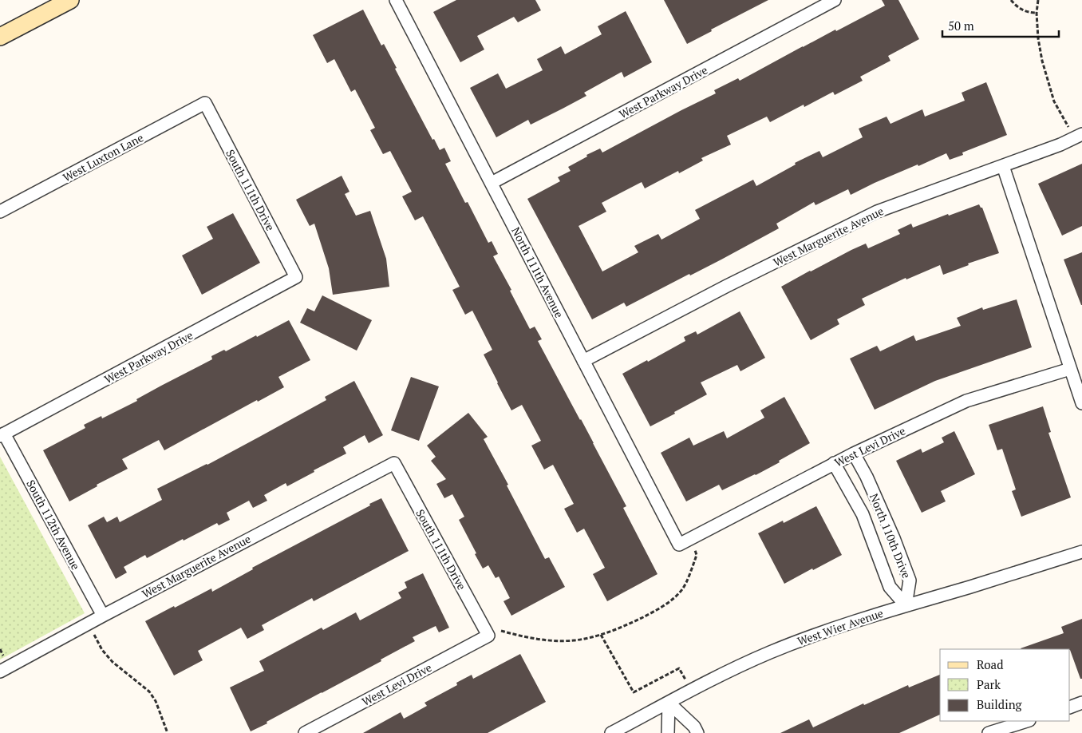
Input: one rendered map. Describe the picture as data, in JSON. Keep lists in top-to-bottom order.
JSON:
{
  "streets": {
    "street": [
      "West Parkway Drive",
      "West Luxton Lane",
      "South 111th Drive",
      "West Marguerite Avenue",
      "North 111th Avenue",
      "West Levi Drive",
      "South 112th Avenue",
      "North 110th Drive",
      "West Wier Avenue"
    ]
  },
  "crossings": [
    ["West Parkway Drive", "South 111th Drive"],
    ["West Parkway Drive", "North 111th Avenue"],
    ["West Parkway Drive", "South 112th Avenue"],
    ["West Luxton Lane", "South 111th Drive"],
    ["South 111th Drive", "West Marguerite Avenue"],
    ["South 111th Drive", "West Levi Drive"],
    ["West Marguerite Avenue", "North 111th Avenue"],
    ["West Marguerite Avenue", "South 112th Avenue"],
    ["North 111th Avenue", "West Levi Drive"],
    ["West Levi Drive", "North 110th Drive"],
    ["North 110th Drive", "West Wier Avenue"]
  ],
  "legend": ["Road", "Park", "Building"],
  "scale_bar": "50 m"
}
